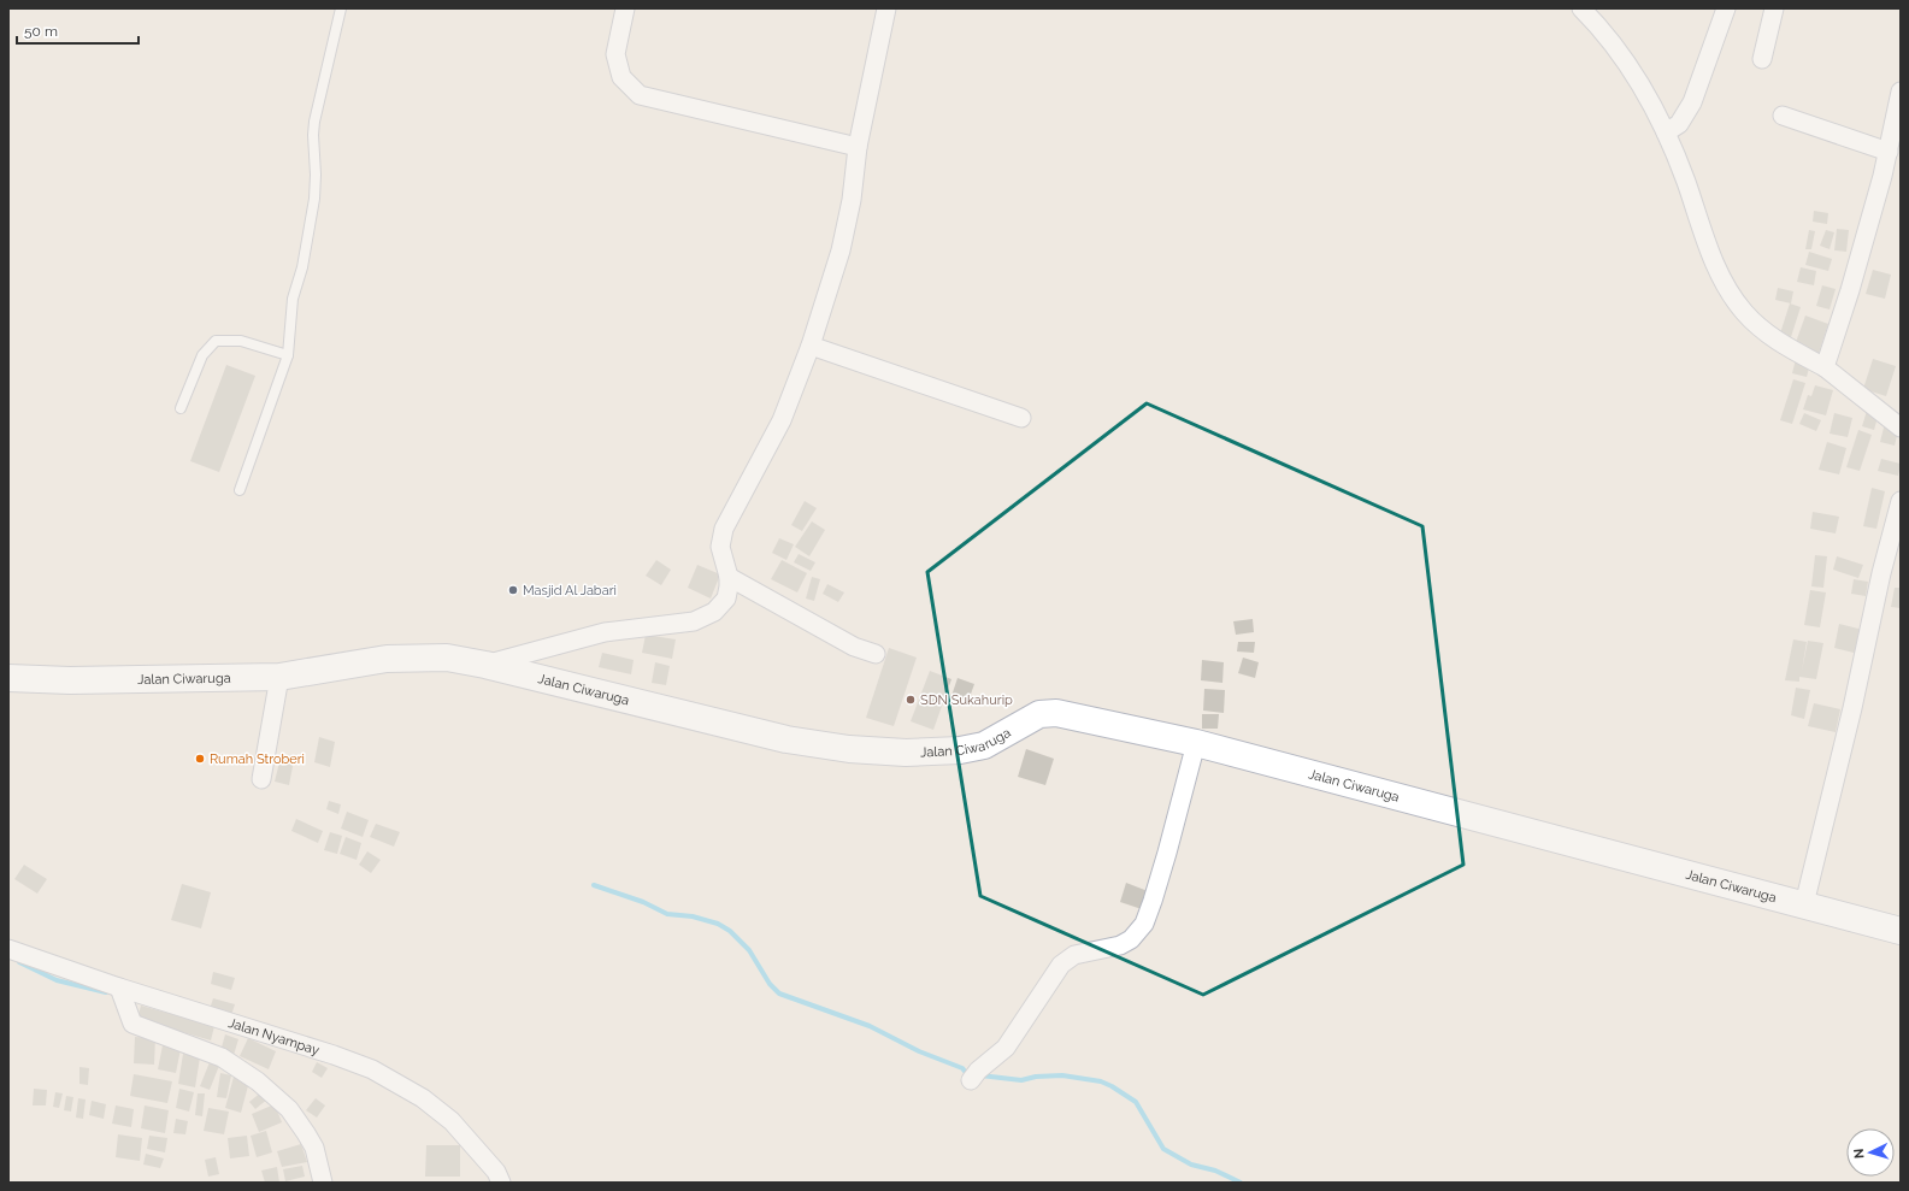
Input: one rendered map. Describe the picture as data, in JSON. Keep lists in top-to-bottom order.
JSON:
{
  "streets": {
    "street": ["Jalan Ciwaruga", "Jalan Nyampay"]
  },
  "places": ["Masjid Al Jabari", "SDN Sukahurip", "Rumah Stroberi"],
  "scale_bar": "50 m",
  "north": "left"
}
